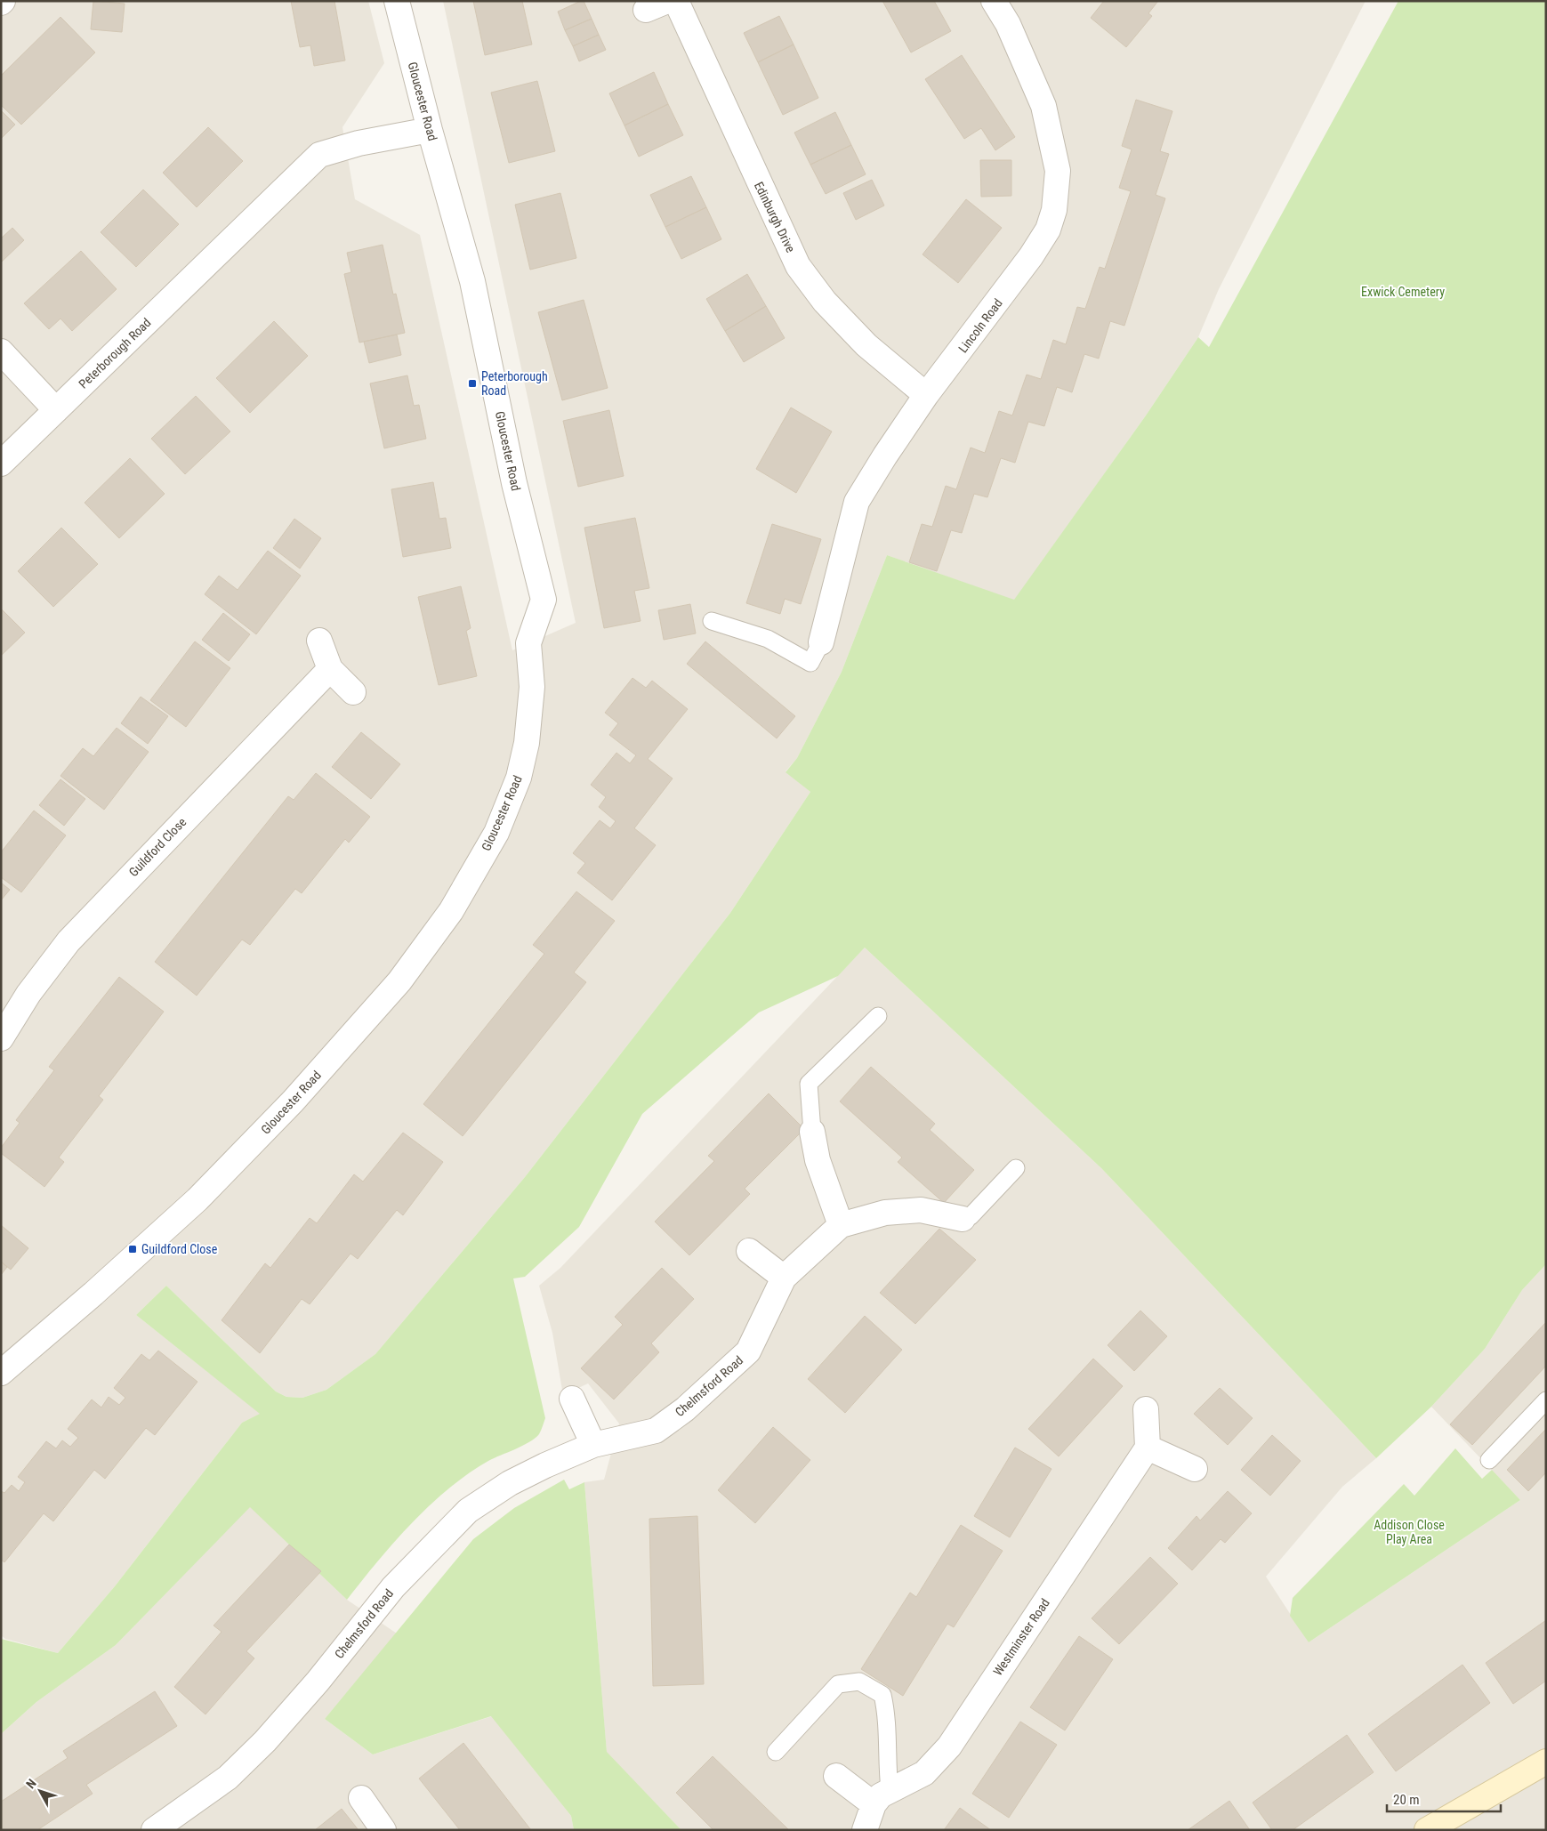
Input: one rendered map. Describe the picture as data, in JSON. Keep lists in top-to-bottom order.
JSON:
{
  "streets": {
    "street": [
      "Gloucester Road",
      "Edinburgh Drive",
      "Lincoln Road",
      "Peterborough Road",
      "Guildford Close",
      "Chelmsford Road",
      "Westminster Road"
    ]
  },
  "crossings": [
    ["Gloucester Road", "Peterborough Road"],
    ["Edinburgh Drive", "Lincoln Road"]
  ],
  "parks": ["Exwick Cemetery", "Addison Close Play Area"],
  "places": {
    "transit": ["Peterborough Road", "Guildford Close"]
  },
  "scale_bar": "20 m",
  "north": "top left"
}
